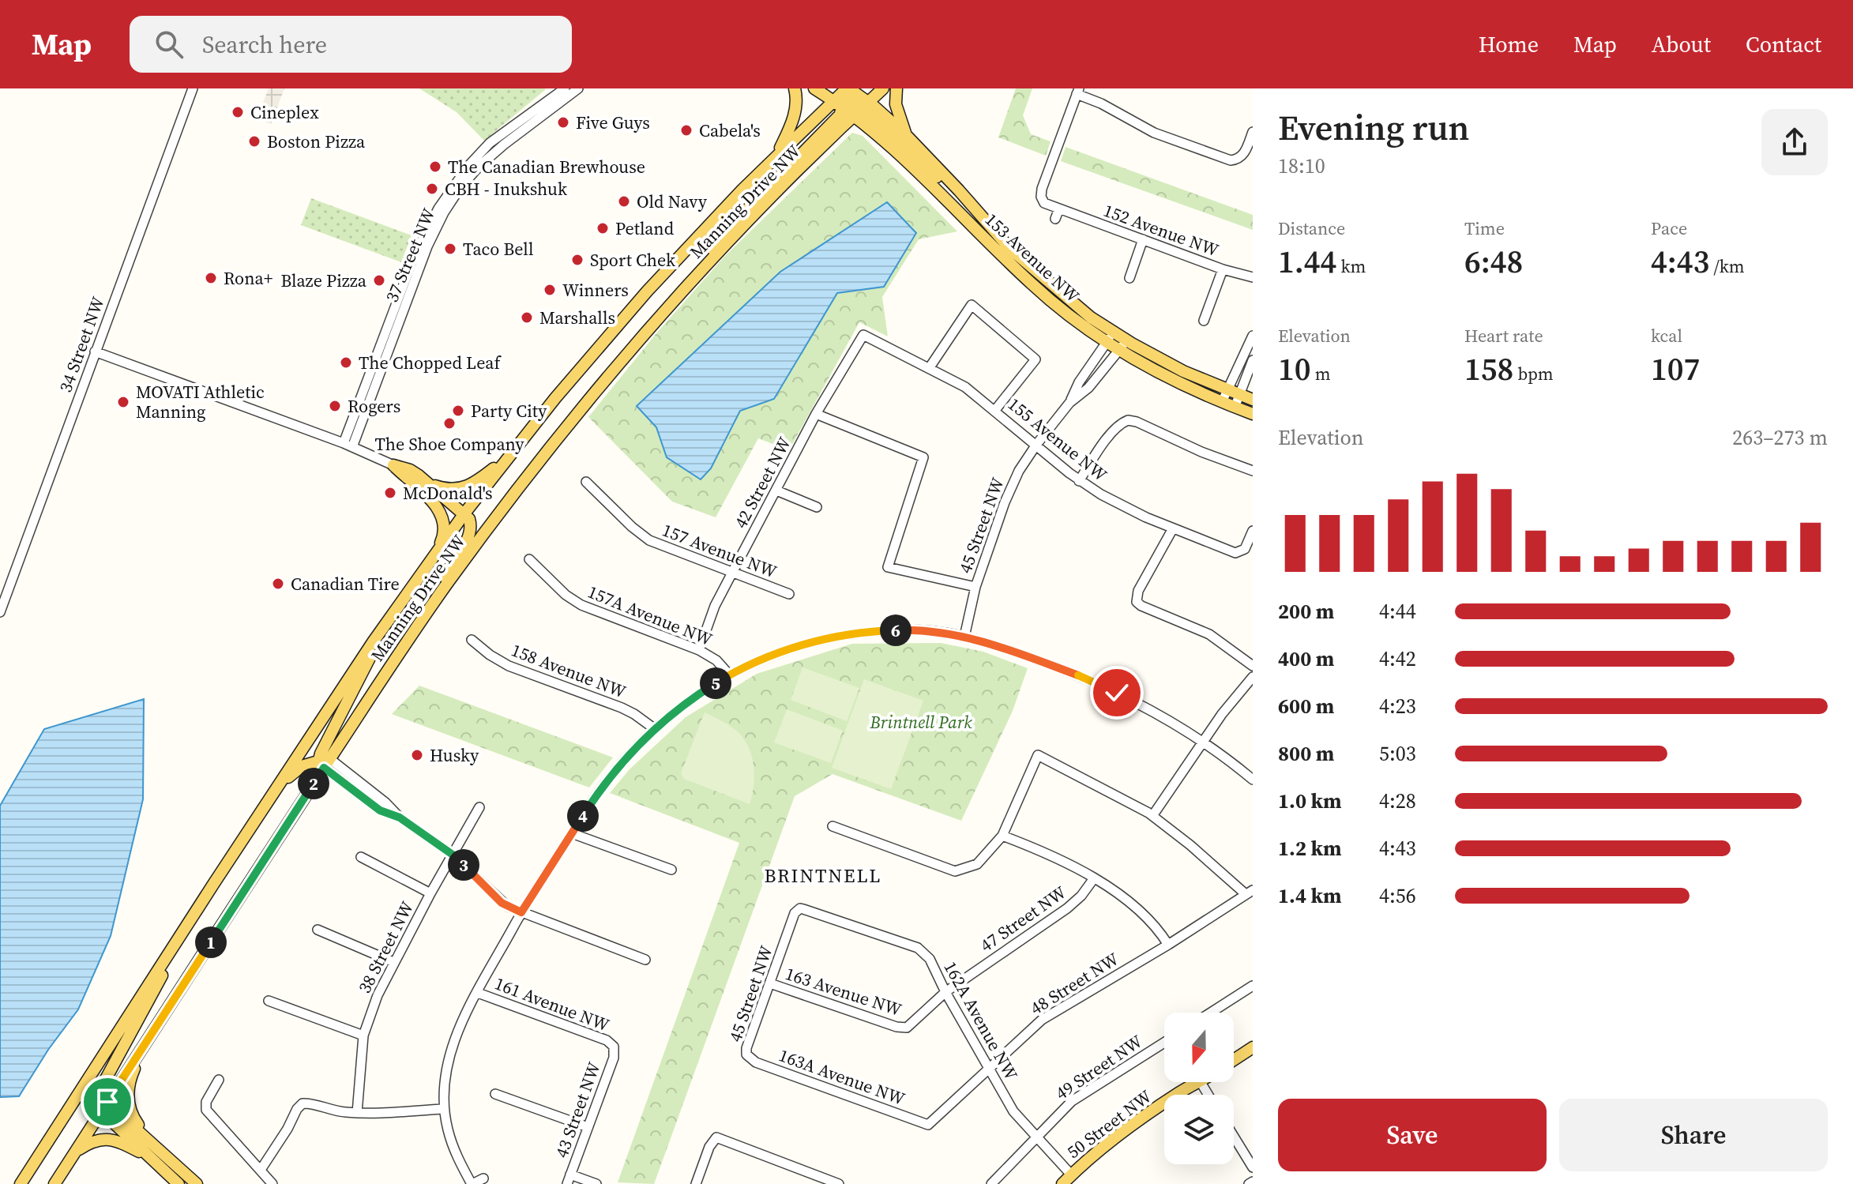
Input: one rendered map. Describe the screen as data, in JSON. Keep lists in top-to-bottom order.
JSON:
{
  "streets": {
    "main road": ["Manning Drive NW", "153 Avenue NW", "50 Street NW"],
    "street": [
      "152 Avenue NW",
      "37 Street NW",
      "34 Street NW",
      "155 Avenue NW",
      "42 Street NW",
      "45 Street NW",
      "157 Avenue NW",
      "157A Avenue NW",
      "158 Avenue NW",
      "47 Street NW",
      "38 Street NW",
      "48 Street NW",
      "163 Avenue NW",
      "161 Avenue NW",
      "162A Avenue NW",
      "49 Street NW",
      "163A Avenue NW",
      "43 Street NW"
    ]
  },
  "crossings": [
    ["Manning Drive NW", "153 Avenue NW"],
    ["153 Avenue NW", "45 Street NW"],
    ["155 Avenue NW", "42 Street NW"],
    ["155 Avenue NW", "45 Street NW"],
    ["42 Street NW", "157 Avenue NW"],
    ["42 Street NW", "157A Avenue NW"],
    ["45 Street NW", "163 Avenue NW"],
    ["45 Street NW", "162A Avenue NW"],
    ["45 Street NW", "163A Avenue NW"],
    ["47 Street NW", "163 Avenue NW"],
    ["47 Street NW", "162A Avenue NW"],
    ["48 Street NW", "162A Avenue NW"],
    ["48 Street NW", "163A Avenue NW"],
    ["161 Avenue NW", "43 Street NW"],
    ["162A Avenue NW", "49 Street NW"],
    ["162A Avenue NW", "50 Street NW"]
  ],
  "districts": ["BRINTNELL"],
  "parks": ["Brintnell Park"],
  "places": [
    "Cineplex",
    "Five Guys",
    "Cabela's",
    "Boston Pizza",
    "The Canadian Brewhouse",
    "CBH - Inukshuk",
    "Old Navy",
    "Petland",
    "Taco Bell",
    "Sport Chek",
    "Rona+",
    "Blaze Pizza",
    "Winners",
    "Marshalls",
    "The Chopped Leaf",
    "MOVATI Athletic Manning",
    "Rogers",
    "Party City",
    "The Shoe Company",
    "McDonald's",
    "Canadian Tire",
    "Husky"
  ],
  "north": "bottom",
  "page": {
    "header": "Map",
    "search": "Search here",
    "nav": [
      "Home",
      "Map",
      "About",
      "Contact"
    ],
    "heading": ["Evening run", "18:10"],
    "stats": [
      ["Distance", "1.44 km"],
      ["Time", "6:48"],
      ["Pace", "4:43 /km"],
      ["Elevation", "10 m"],
      ["Heart rate", "158 bpm"],
      ["kcal", "107"]
    ],
    "chart": ["Elevation", "263–273 m"],
    "list": [
      {
        "name": "200 m",
        "note": "4:44"
      },
      {
        "name": "400 m",
        "note": "4:42"
      },
      {
        "name": "600 m",
        "note": "4:23"
      },
      {
        "name": "800 m",
        "note": "5:03"
      },
      {
        "name": "1.0 km",
        "note": "4:28"
      },
      {
        "name": "1.2 km",
        "note": "4:43"
      },
      {
        "name": "1.4 km",
        "note": "4:56"
      }
    ],
    "pins": [
      "6",
      "5",
      "2",
      "4",
      "3",
      "1"
    ],
    "buttons": ["Save", "Share"]
  }
}
